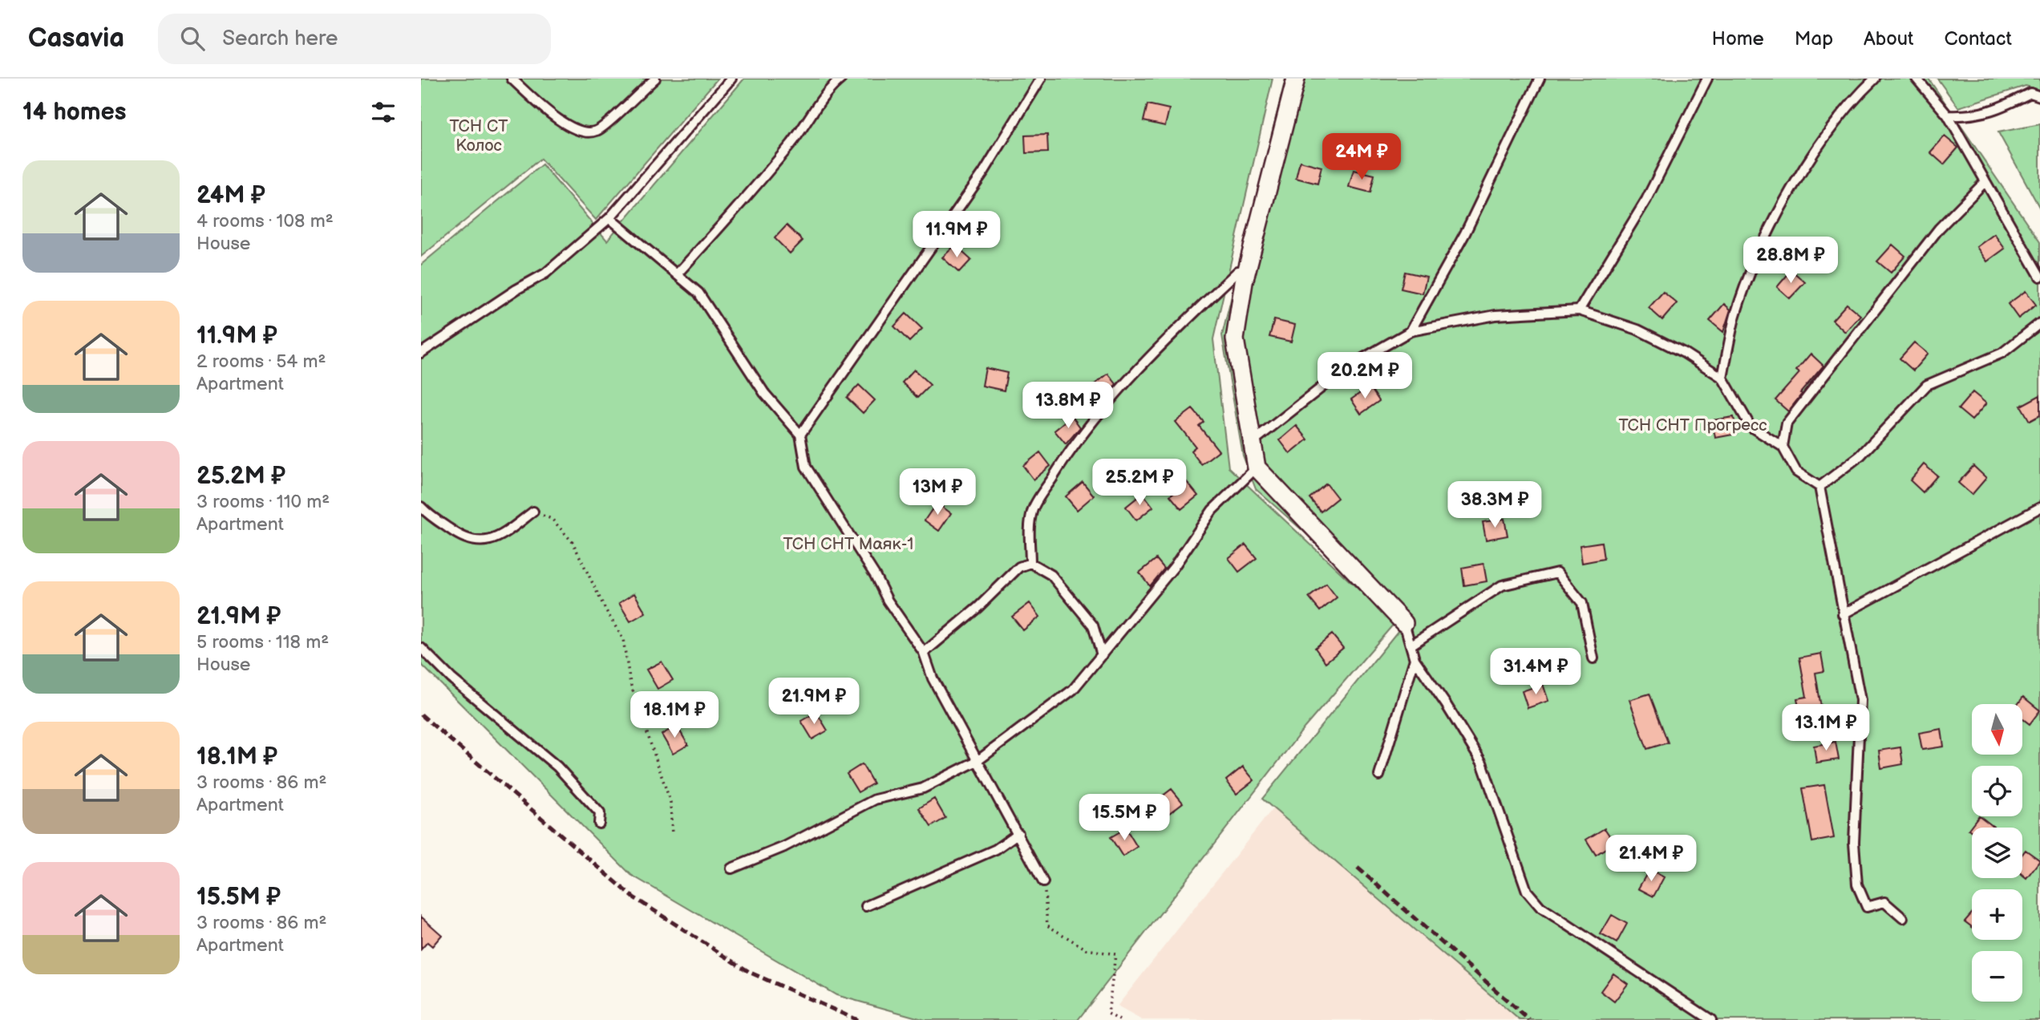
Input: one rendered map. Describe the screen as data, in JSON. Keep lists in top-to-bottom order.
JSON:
{
  "parks": ["ТСН СТ Колос", "ТСН СНТ Прогресс", "ТСН СНТ Маяк-1"],
  "north": "bottom",
  "page": {
    "header": "Casavia",
    "search": "Search here",
    "nav": [
      "Home",
      "Map",
      "About",
      "Contact"
    ],
    "heading": "14 homes",
    "price": [
      "24M ₽",
      "11.9M ₽",
      "28.8M ₽",
      "20.2M ₽",
      "13.8M ₽",
      "25.2M ₽",
      "13M ₽",
      "38.3M ₽",
      "31.4M ₽",
      "21.9M ₽",
      "18.1M ₽",
      "13.1M ₽",
      "15.5M ₽",
      "21.4M ₽"
    ],
    "list": [
      {
        "name": "24M ₽",
        "note": "4 rooms · 108 m² · House"
      },
      {
        "name": "11.9M ₽",
        "note": "2 rooms · 54 m² · Apartment"
      },
      {
        "name": "25.2M ₽",
        "note": "3 rooms · 110 m² · Apartment"
      },
      {
        "name": "21.9M ₽",
        "note": "5 rooms · 118 m² · House"
      },
      {
        "name": "18.1M ₽",
        "note": "3 rooms · 86 m² · Apartment"
      },
      {
        "name": "15.5M ₽",
        "note": "3 rooms · 86 m² · Apartment"
      }
    ],
    "map_buttons": ["+", "−"]
  }
}
